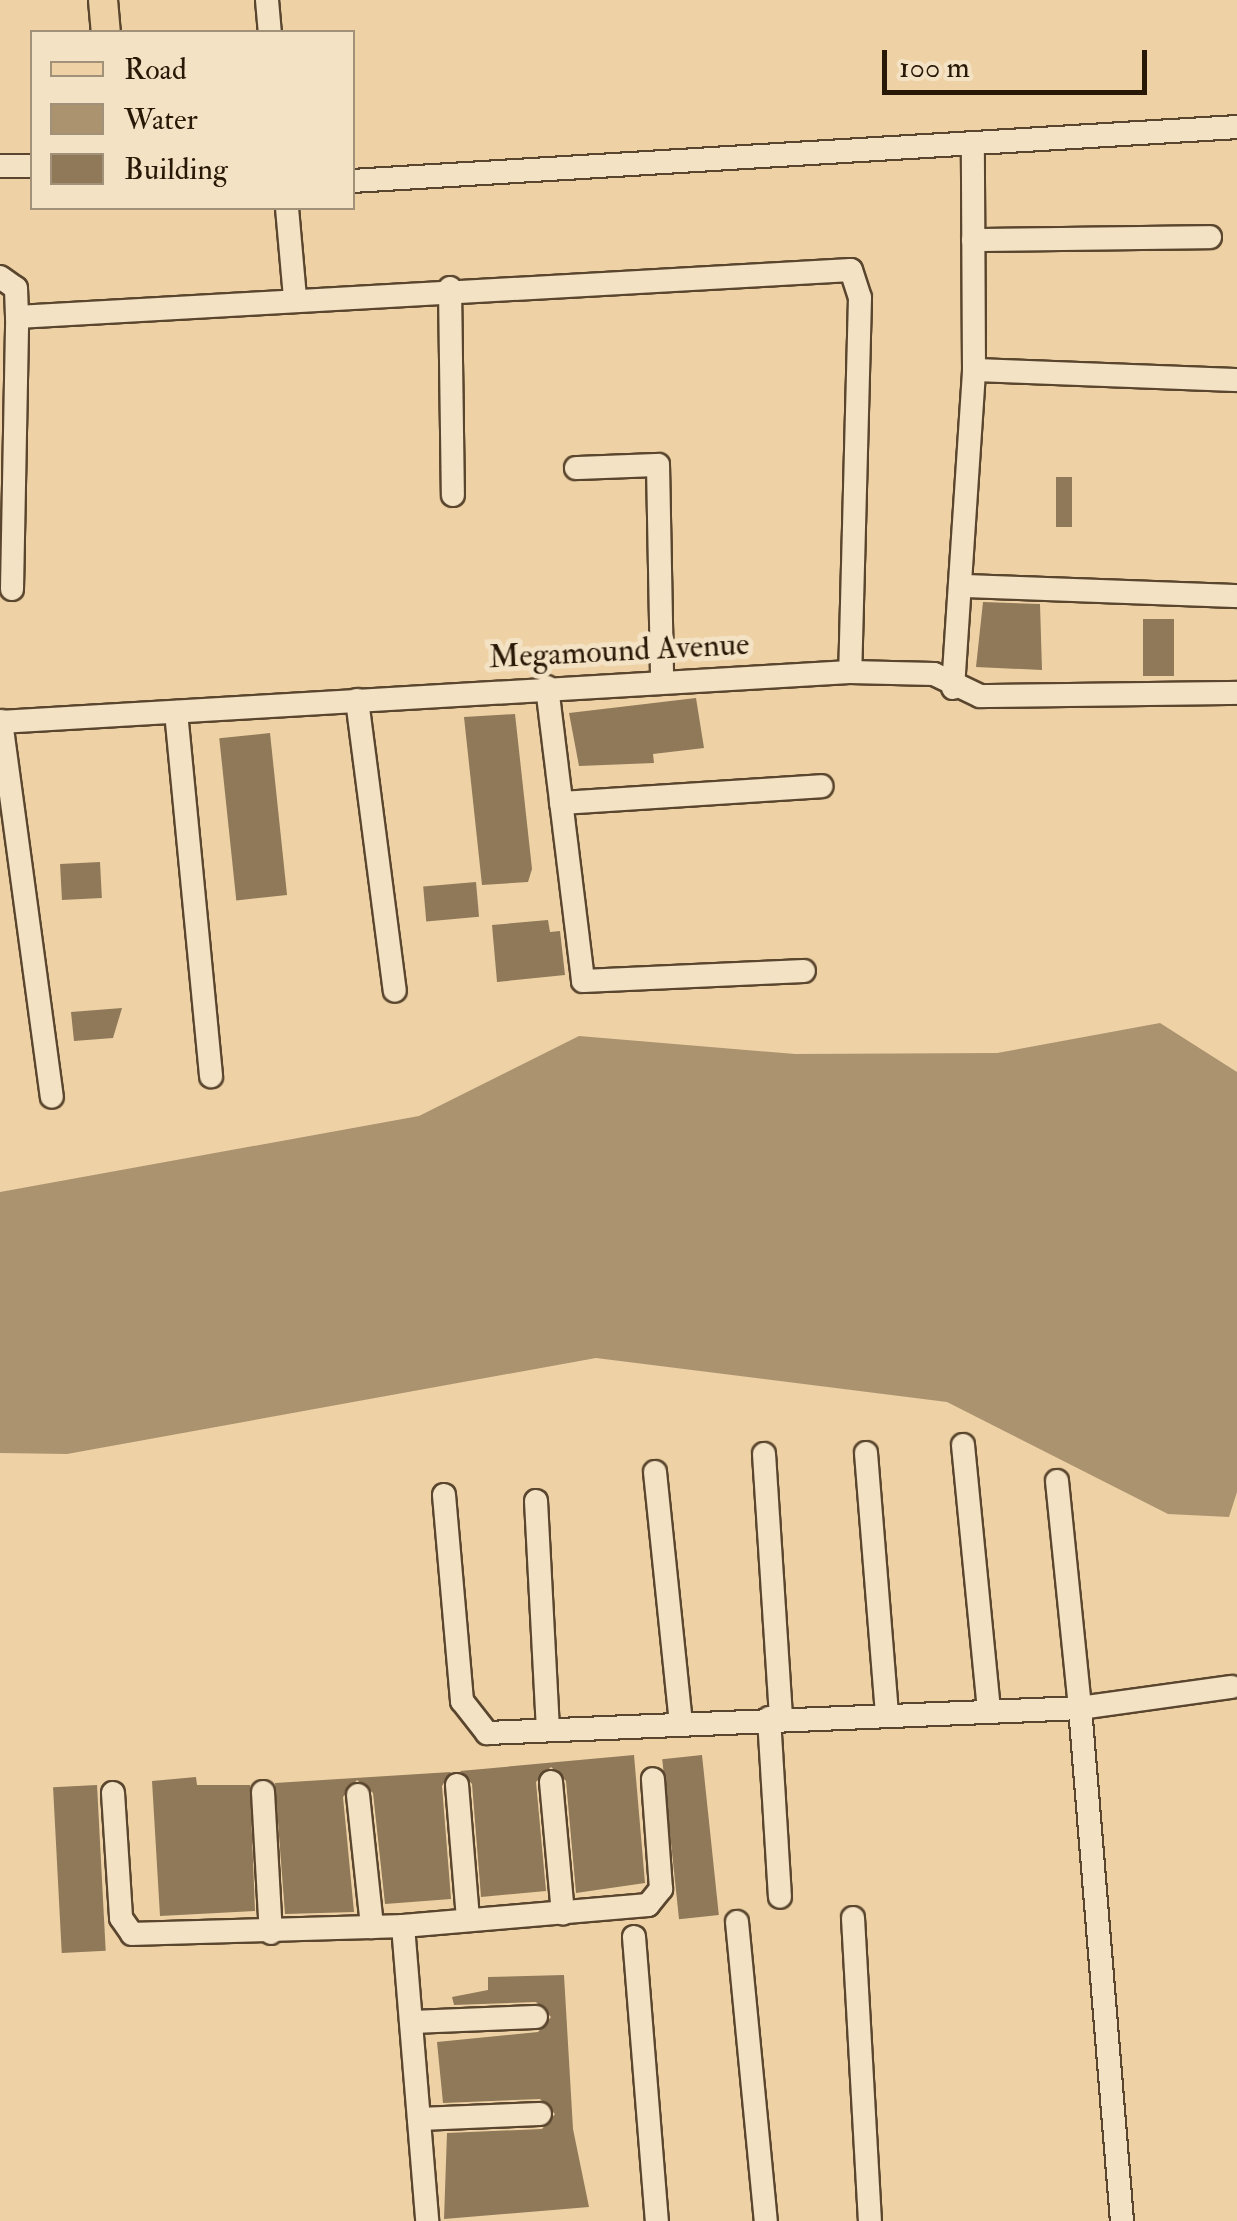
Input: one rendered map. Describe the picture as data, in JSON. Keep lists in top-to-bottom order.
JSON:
{
  "streets": {
    "street": ["Megamound Avenue"]
  },
  "legend": ["Road", "Water", "Building"],
  "scale_bar": "100 m"
}
